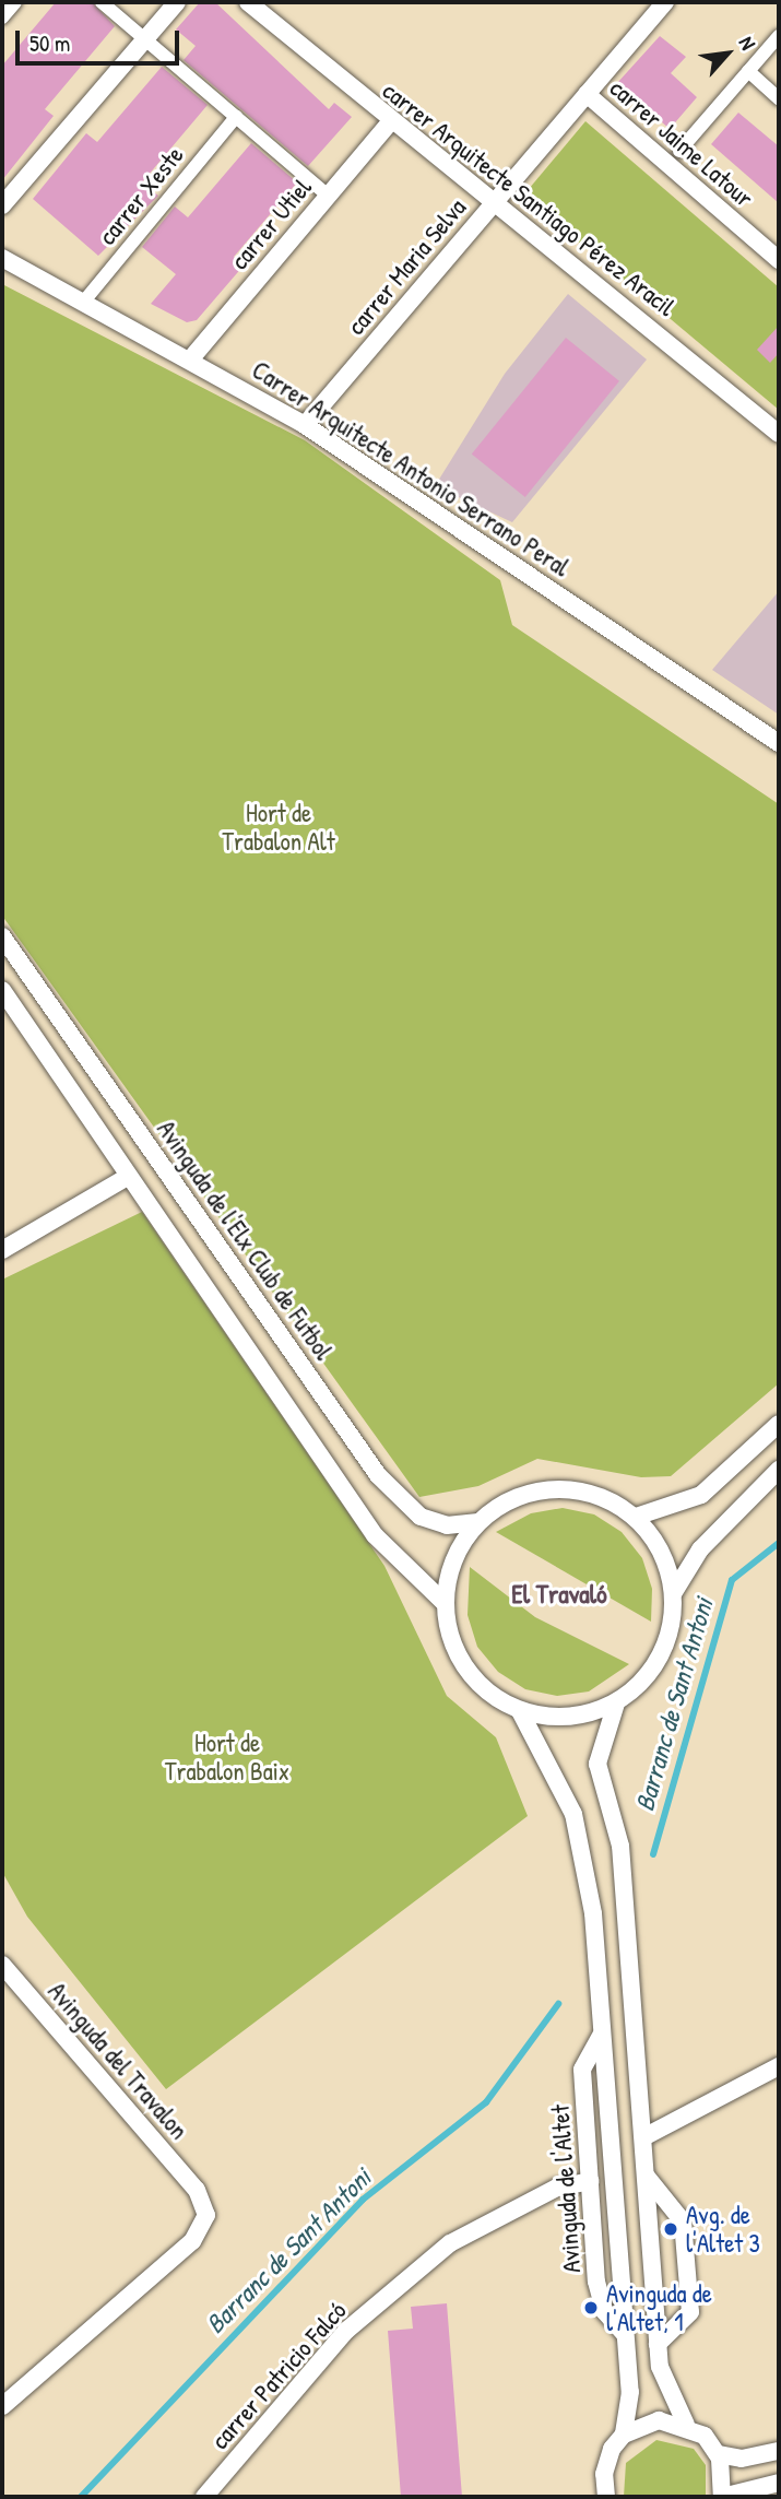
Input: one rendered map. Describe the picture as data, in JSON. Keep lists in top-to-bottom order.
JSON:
{
  "streets": {
    "street": [
      "carrer Jaime Latour",
      "carrer Xeste",
      "carrer Arquitecte Santiago Pérez Aracil",
      "carrer Utiel",
      "carrer Maria Selva",
      "Carrer Arquitecte Antonio Serrano Peral",
      "Avinguda de l'Elx Club de Futbol",
      "Avinguda del Travalon",
      "Avinguda de l'Altet",
      "carrer Patricio Falcó"
    ]
  },
  "crossings": [
    ["carrer Jaime Latour", "carrer Maria Selva"],
    ["carrer Xeste", "Carrer Arquitecte Antonio Serrano Peral"],
    ["carrer Arquitecte Santiago Pérez Aracil", "carrer Utiel"],
    ["carrer Arquitecte Santiago Pérez Aracil", "carrer Maria Selva"],
    ["carrer Utiel", "Carrer Arquitecte Antonio Serrano Peral"],
    ["carrer Maria Selva", "Carrer Arquitecte Antonio Serrano Peral"],
    ["Avinguda de l'Altet", "carrer Patricio Falcó"]
  ],
  "districts": ["El Travaló"],
  "water": ["Barranc de Sant Antoni"],
  "parks": ["Hort de Trabalon Alt", "Hort de Trabalon Baix"],
  "places": ["Avg. de l'Altet 3", "Avinguda de l'Altet, 1"],
  "scale_bar": "50 m",
  "north": "top right"
}
